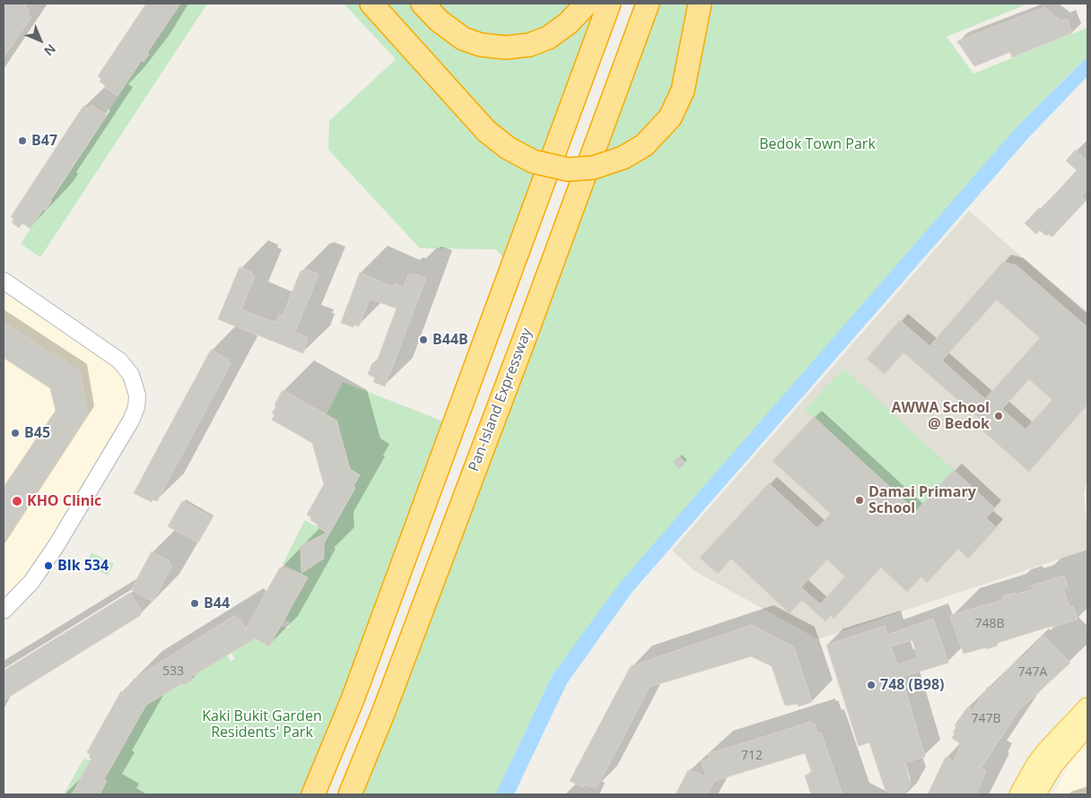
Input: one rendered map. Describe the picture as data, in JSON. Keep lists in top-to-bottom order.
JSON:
{
  "streets": {
    "highway": ["Pan-Island Expressway"]
  },
  "parks": ["Bedok Town Park", "Kaki Bukit Garden Residents' Park"],
  "places": [
    "B47",
    "B44B",
    "AWWA School @ Bedok",
    "B45",
    "Damai Primary School",
    "KHO Clinic",
    "Blk 534",
    "B44",
    "748 (B98)"
  ],
  "house_numbers": [
    "748B",
    "533",
    "747A",
    "747B",
    "712"
  ],
  "north": "bottom right"
}
